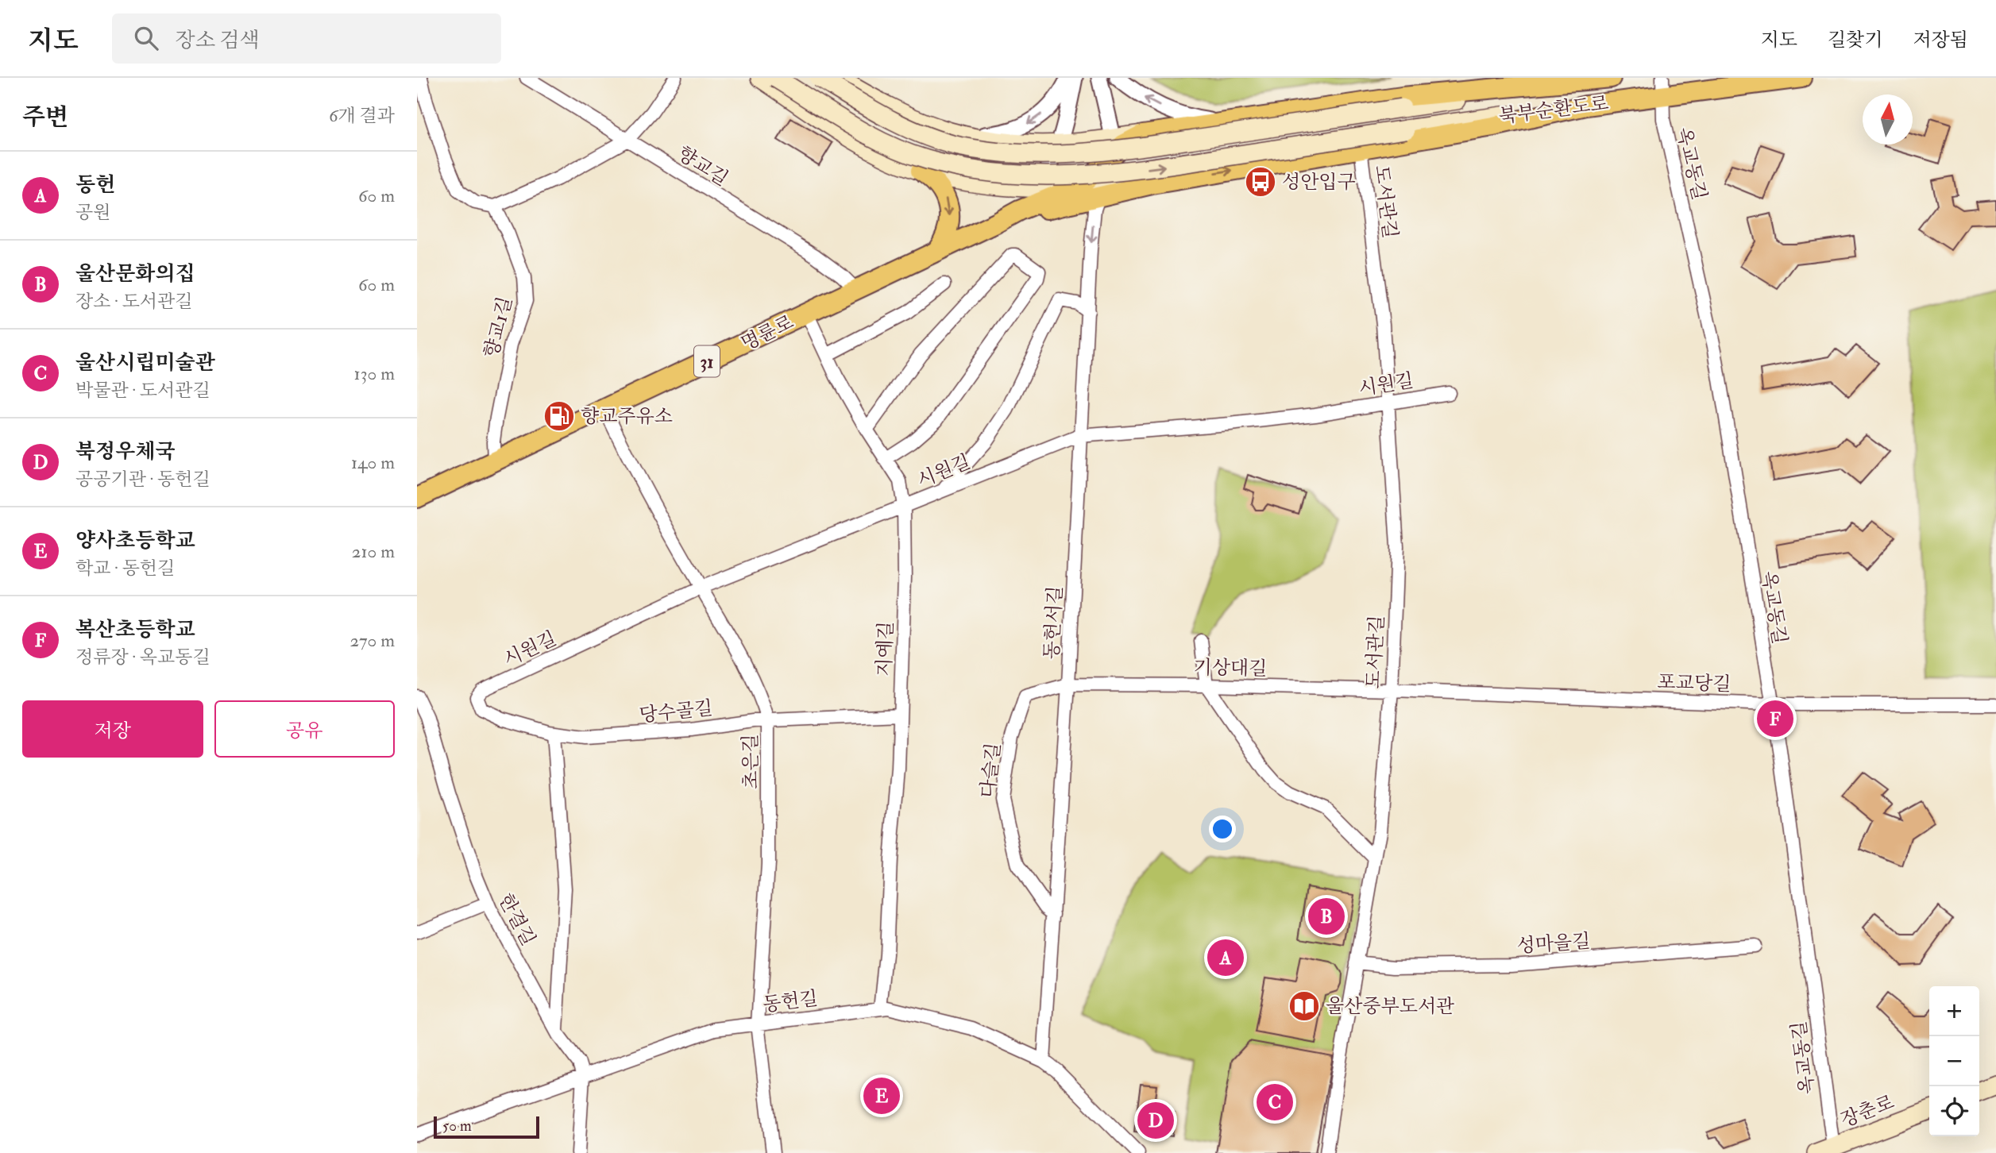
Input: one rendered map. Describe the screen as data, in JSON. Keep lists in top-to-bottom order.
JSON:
{
  "streets": {
    "main road": [
      "북부순환도로",
      "명륜로",
      "31",
      "장춘로"
    ],
    "street": [
      "옥교동길",
      "향교길",
      "도서관길",
      "향교1길",
      "시원길",
      "동헌서길",
      "지예길",
      "기상대길",
      "포교당길",
      "당수골길",
      "초은길",
      "다슬길",
      "한결길",
      "성마을길",
      "동헌길"
    ]
  },
  "crossings": [
    ["북부순환도로", "옥교동길"],
    ["옥교동길", "포교당길"],
    ["옥교동길", "장춘로"],
    ["향교길", "명륜로"],
    ["도서관길", "시원길"],
    ["도서관길", "기상대길"],
    ["도서관길", "포교당길"],
    ["도서관길", "성마을길"],
    ["향교1길", "명륜로"],
    ["명륜로", "지예길"],
    ["명륜로", "초은길"],
    ["시원길", "동헌서길"],
    ["시원길", "지예길"],
    ["시원길", "당수골길"],
    ["시원길", "초은길"],
    ["동헌서길", "기상대길"],
    ["동헌서길", "다슬길"],
    ["동헌서길", "동헌길"],
    ["지예길", "당수골길"],
    ["지예길", "동헌길"],
    ["기상대길", "포교당길"],
    ["기상대길", "다슬길"],
    ["당수골길", "초은길"],
    ["초은길", "동헌길"],
    ["한결길", "동헌길"]
  ],
  "places": {
    "bus stop": ["성안입구"],
    "fuel station": ["향교주유소"],
    "library": ["울산중부도서관"]
  },
  "scale_bar": "50 m",
  "north": "top",
  "page": {
    "header": "지도",
    "search": "장소 검색",
    "nav": ["지도", "길찾기", "저장됨"],
    "heading": ["주변", "6개 결과"],
    "list": [
      {
        "mark": "A",
        "name": "동헌",
        "note": "공원",
        "value": "60 m"
      },
      {
        "mark": "B",
        "name": "울산문화의집",
        "note": "장소 · 도서관길",
        "value": "60 m"
      },
      {
        "mark": "C",
        "name": "울산시립미술관",
        "note": "박물관 · 도서관길",
        "value": "130 m"
      },
      {
        "mark": "D",
        "name": "북정우체국",
        "note": "공공기관 · 동헌길",
        "value": "140 m"
      },
      {
        "mark": "E",
        "name": "양사초등학교",
        "note": "학교 · 동헌길",
        "value": "210 m"
      },
      {
        "mark": "F",
        "name": "복산초등학교",
        "note": "정류장 · 옥교동길",
        "value": "270 m"
      }
    ],
    "buttons": ["저장", "공유"],
    "pins": [
      "F",
      "B",
      "A",
      "E",
      "C",
      "D"
    ],
    "map_buttons": ["+", "−"],
    "scale": "50 m"
  }
}
